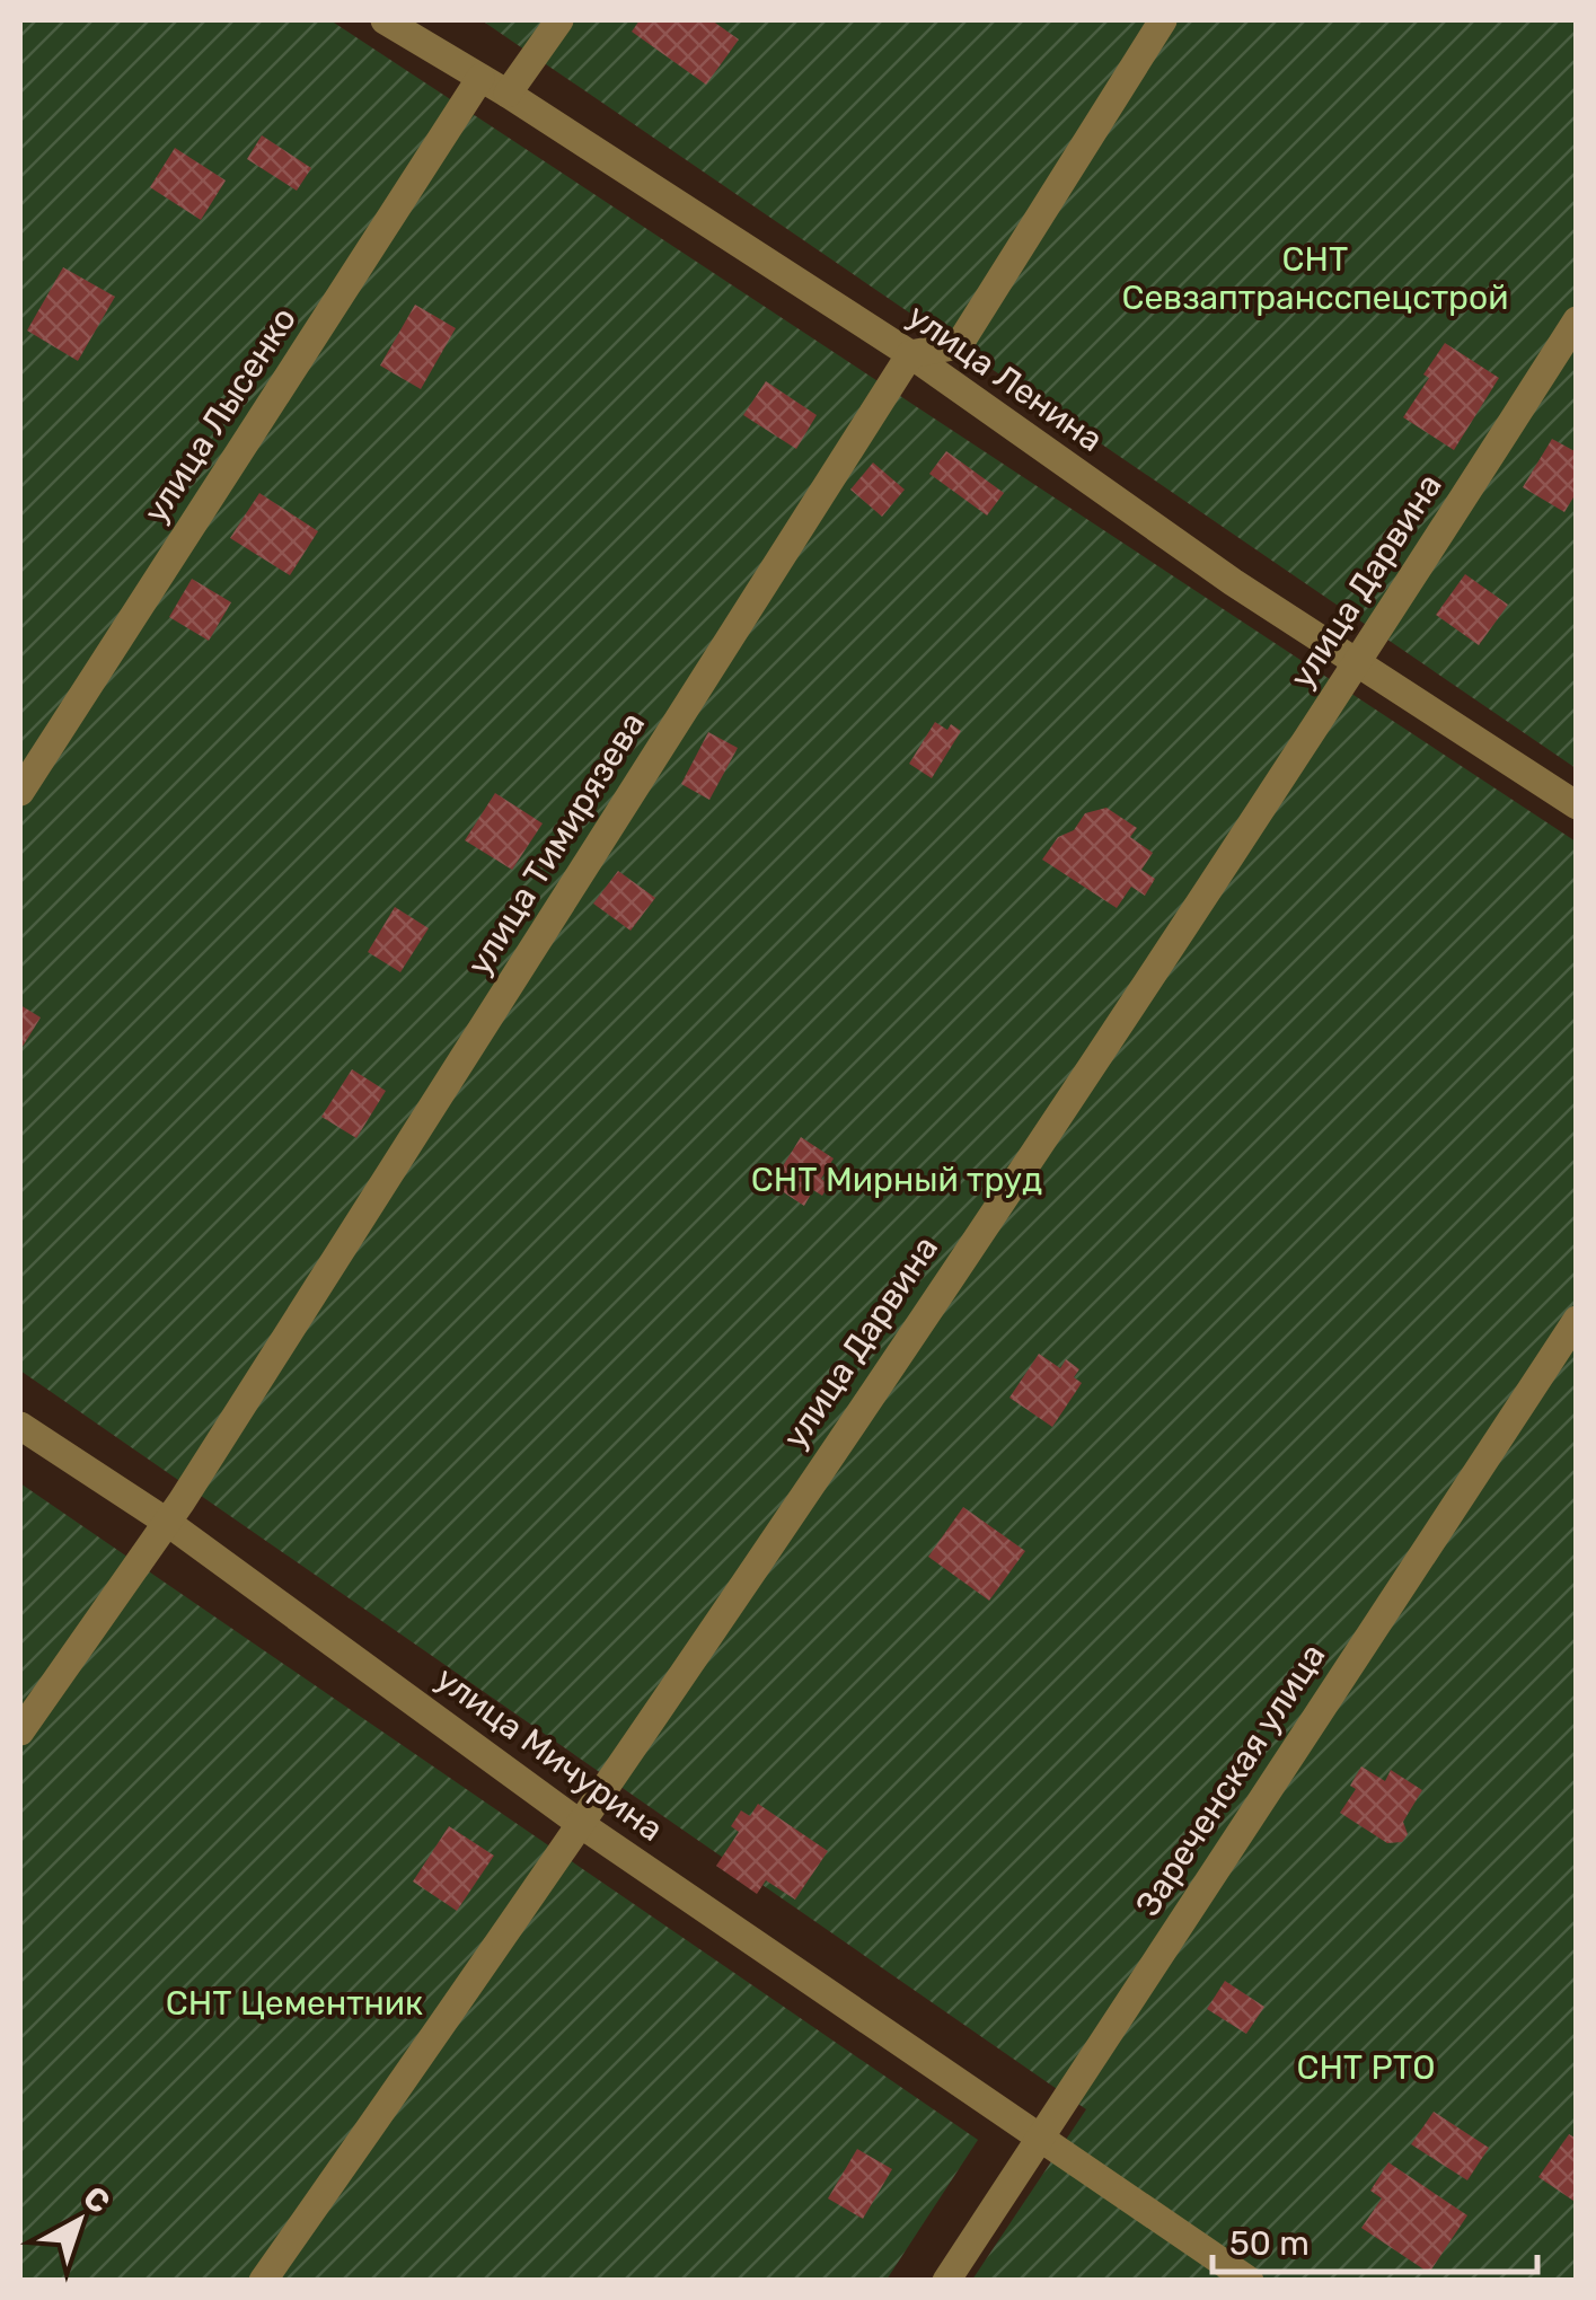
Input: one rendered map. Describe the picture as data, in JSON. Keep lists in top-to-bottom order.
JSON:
{
  "streets": {
    "street": [
      "улица Ленина",
      "улица Лысенко",
      "улица Дарвина",
      "улица Тимирязева",
      "улица Мичурина",
      "Зареченская улица"
    ]
  },
  "crossings": [
    ["улица Ленина", "улица Лысенко"],
    ["улица Ленина", "улица Дарвина"],
    ["улица Ленина", "улица Тимирязева"],
    ["улица Дарвина", "улица Мичурина"],
    ["улица Тимирязева", "улица Мичурина"],
    ["улица Мичурина", "Зареченская улица"]
  ],
  "parks": [
    "СНТ Севзаптрансспецстрой",
    "СНТ Мирный труд",
    "СНТ Цементник",
    "СНТ РТО"
  ],
  "scale_bar": "50 m",
  "north": "top right"
}
